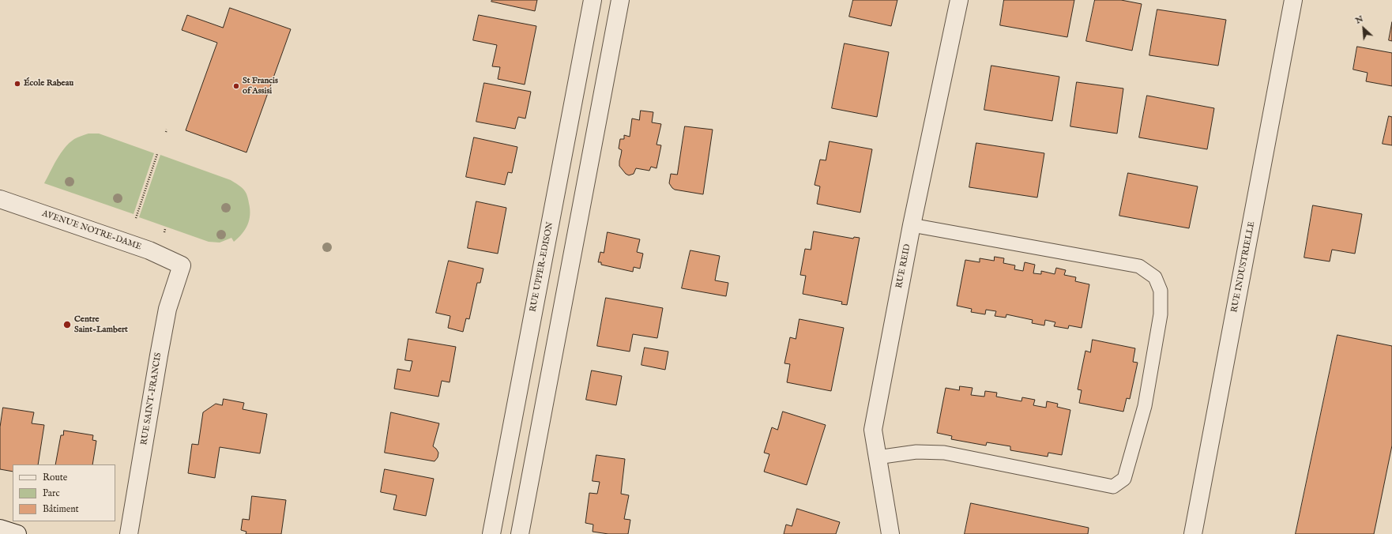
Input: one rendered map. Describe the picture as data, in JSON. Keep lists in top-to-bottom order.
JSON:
{
  "streets": {
    "street": [
      "AVENUE NOTRE-DAME",
      "RUE REID",
      "RUE UPPER-EDISON",
      "RUE INDUSTRIELLE",
      "RUE SAINT-FRANCIS"
    ]
  },
  "crossings": [
    ["AVENUE NOTRE-DAME", "RUE SAINT-FRANCIS"]
  ],
  "places": ["École Rabeau", "St Francis of Assisi", "Centre Saint-Lambert"],
  "legend": ["Route", "Parc", "Bâtiment"],
  "north": "top left"
}
